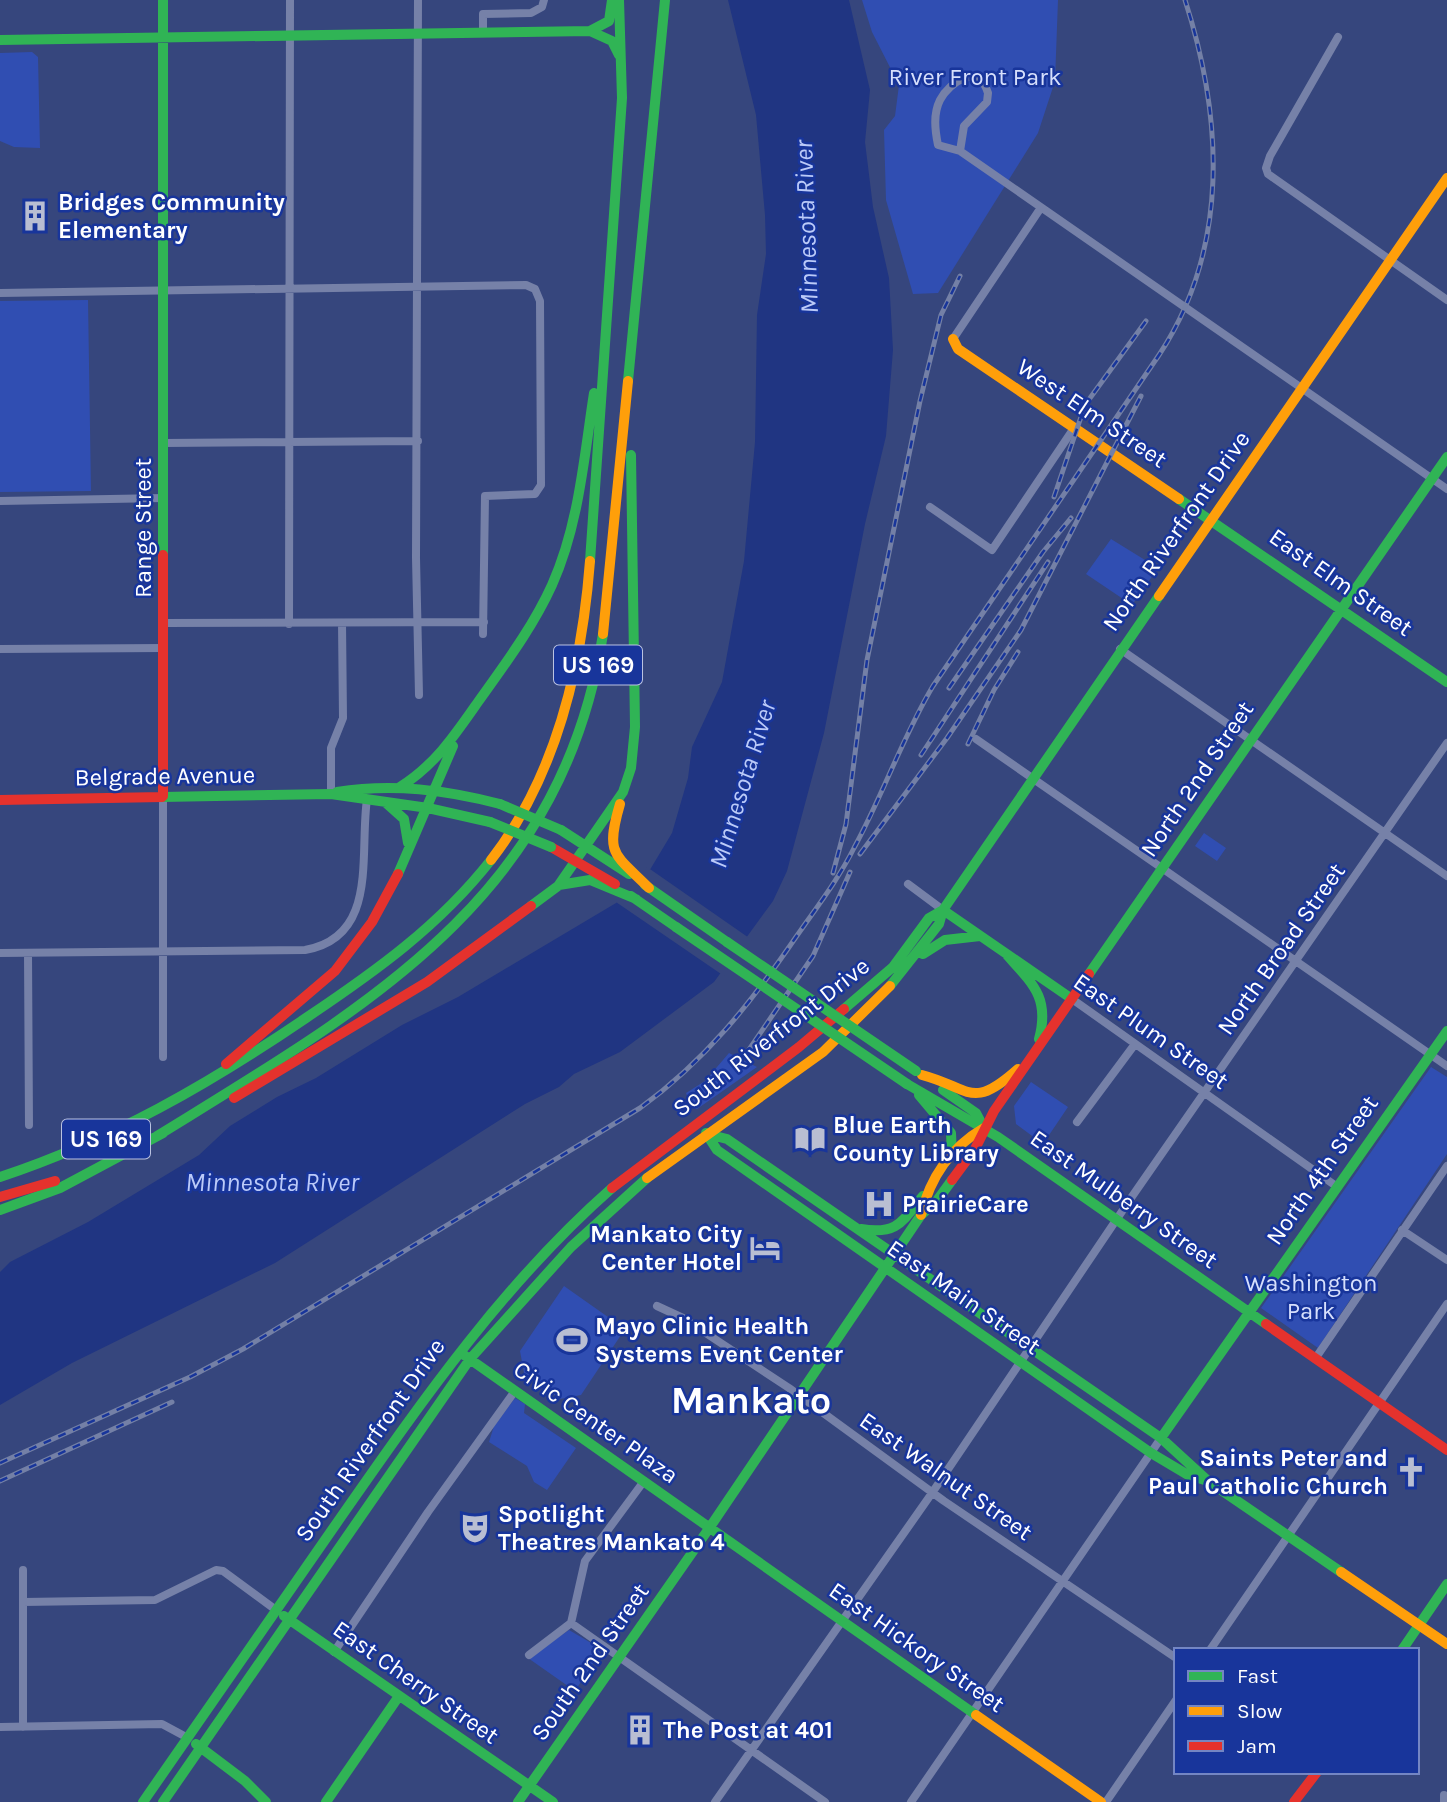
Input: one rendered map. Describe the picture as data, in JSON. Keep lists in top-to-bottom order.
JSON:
{
  "streets": {
    "main road": [
      "West Elm Street",
      "Range Street",
      "North Riverfront Drive",
      "East Elm Street",
      "US 169",
      "Belgrade Avenue",
      "North 2nd Street",
      "East Plum Street",
      "South Riverfront Drive",
      "North 4th Street",
      "East Mulberry Street",
      "East Main Street",
      "Civic Center Plaza",
      "East Hickory Street",
      "South 2nd Street",
      "East Cherry Street"
    ],
    "street": ["North Broad Street", "East Walnut Street"]
  },
  "crossings": [
    ["West Elm Street", "North Riverfront Drive"],
    ["West Elm Street", "East Elm Street"],
    ["Range Street", "Belgrade Avenue"],
    ["North Riverfront Drive", "East Elm Street"],
    ["North Riverfront Drive", "East Plum Street"],
    ["North Riverfront Drive", "South Riverfront Drive"],
    ["East Elm Street", "North 2nd Street"],
    ["North 2nd Street", "East Plum Street"],
    ["North 2nd Street", "East Mulberry Street"],
    ["North 2nd Street", "East Main Street"],
    ["North 2nd Street", "South 2nd Street"],
    ["North Broad Street", "East Plum Street"],
    ["North Broad Street", "East Mulberry Street"],
    ["North Broad Street", "East Main Street"],
    ["North Broad Street", "East Walnut Street"],
    ["North Broad Street", "East Hickory Street"],
    ["East Plum Street", "South Riverfront Drive"],
    ["East Plum Street", "North 4th Street"],
    ["South Riverfront Drive", "East Main Street"],
    ["South Riverfront Drive", "Civic Center Plaza"],
    ["South Riverfront Drive", "East Cherry Street"],
    ["North 4th Street", "East Mulberry Street"],
    ["North 4th Street", "East Main Street"],
    ["East Main Street", "South 2nd Street"],
    ["Civic Center Plaza", "East Hickory Street"],
    ["Civic Center Plaza", "South 2nd Street"],
    ["East Walnut Street", "South 2nd Street"],
    ["East Hickory Street", "South 2nd Street"],
    ["South 2nd Street", "East Cherry Street"]
  ],
  "districts": ["Mankato"],
  "water": ["Minnesota River"],
  "parks": ["River Front Park", "Washington Park"],
  "places": {
    "building": ["Bridges Community Elementary", "The Post at 401"],
    "library": ["Blue Earth County Library"],
    "hospital": ["PrairieCare"],
    "hotel": ["Mankato City Center Hotel"],
    "sports": ["Mayo Clinic Health Systems Event Center"],
    "church": ["Saints Peter and Paul Catholic Church"],
    "theatre": ["Spotlight Theatres Mankato 4"]
  },
  "legend": ["Fast", "Slow", "Jam"]
}
